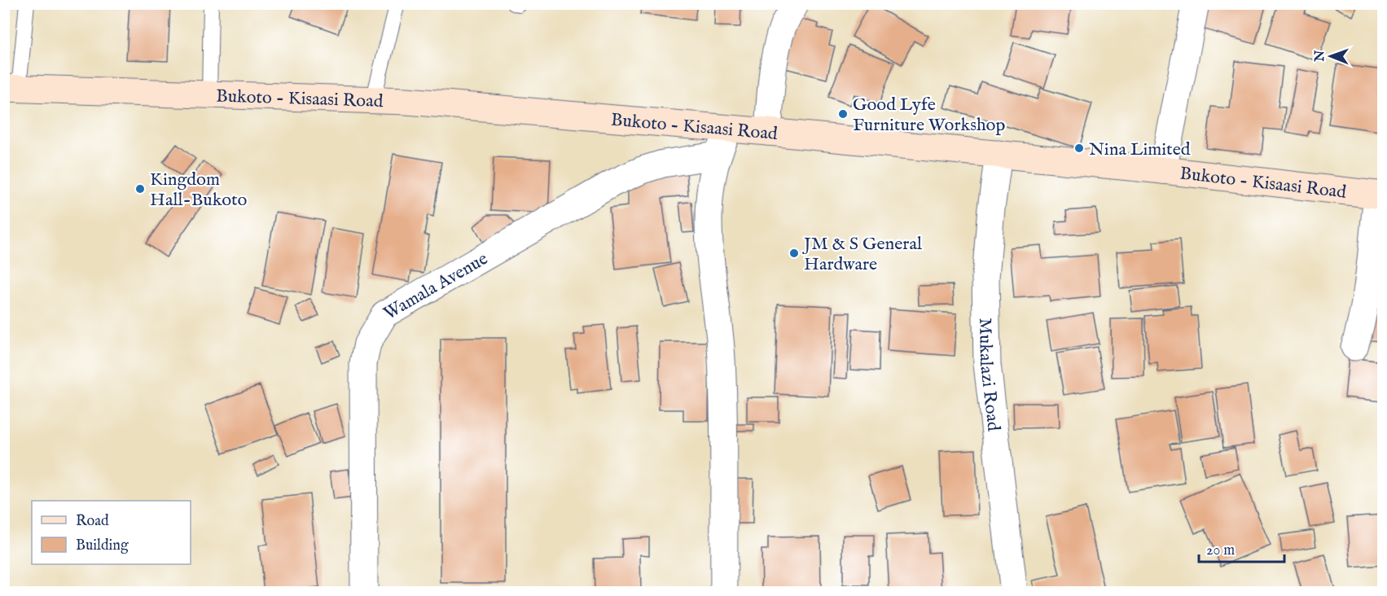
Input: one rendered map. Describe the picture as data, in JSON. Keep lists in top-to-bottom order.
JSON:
{
  "streets": {
    "main road": ["Bukoto - Kisaasi Road"],
    "street": ["Wamala Avenue", "Mukalazi Road"]
  },
  "crossings": [
    ["Bukoto - Kisaasi Road", "Mukalazi Road"]
  ],
  "places": [
    "Good Lyfe Furniture Workshop",
    "Nina Limited",
    "Kingdom Hall-Bukoto",
    "JM & S General Hardware"
  ],
  "legend": ["Road", "Building"],
  "scale_bar": "20 m",
  "north": "left"
}
